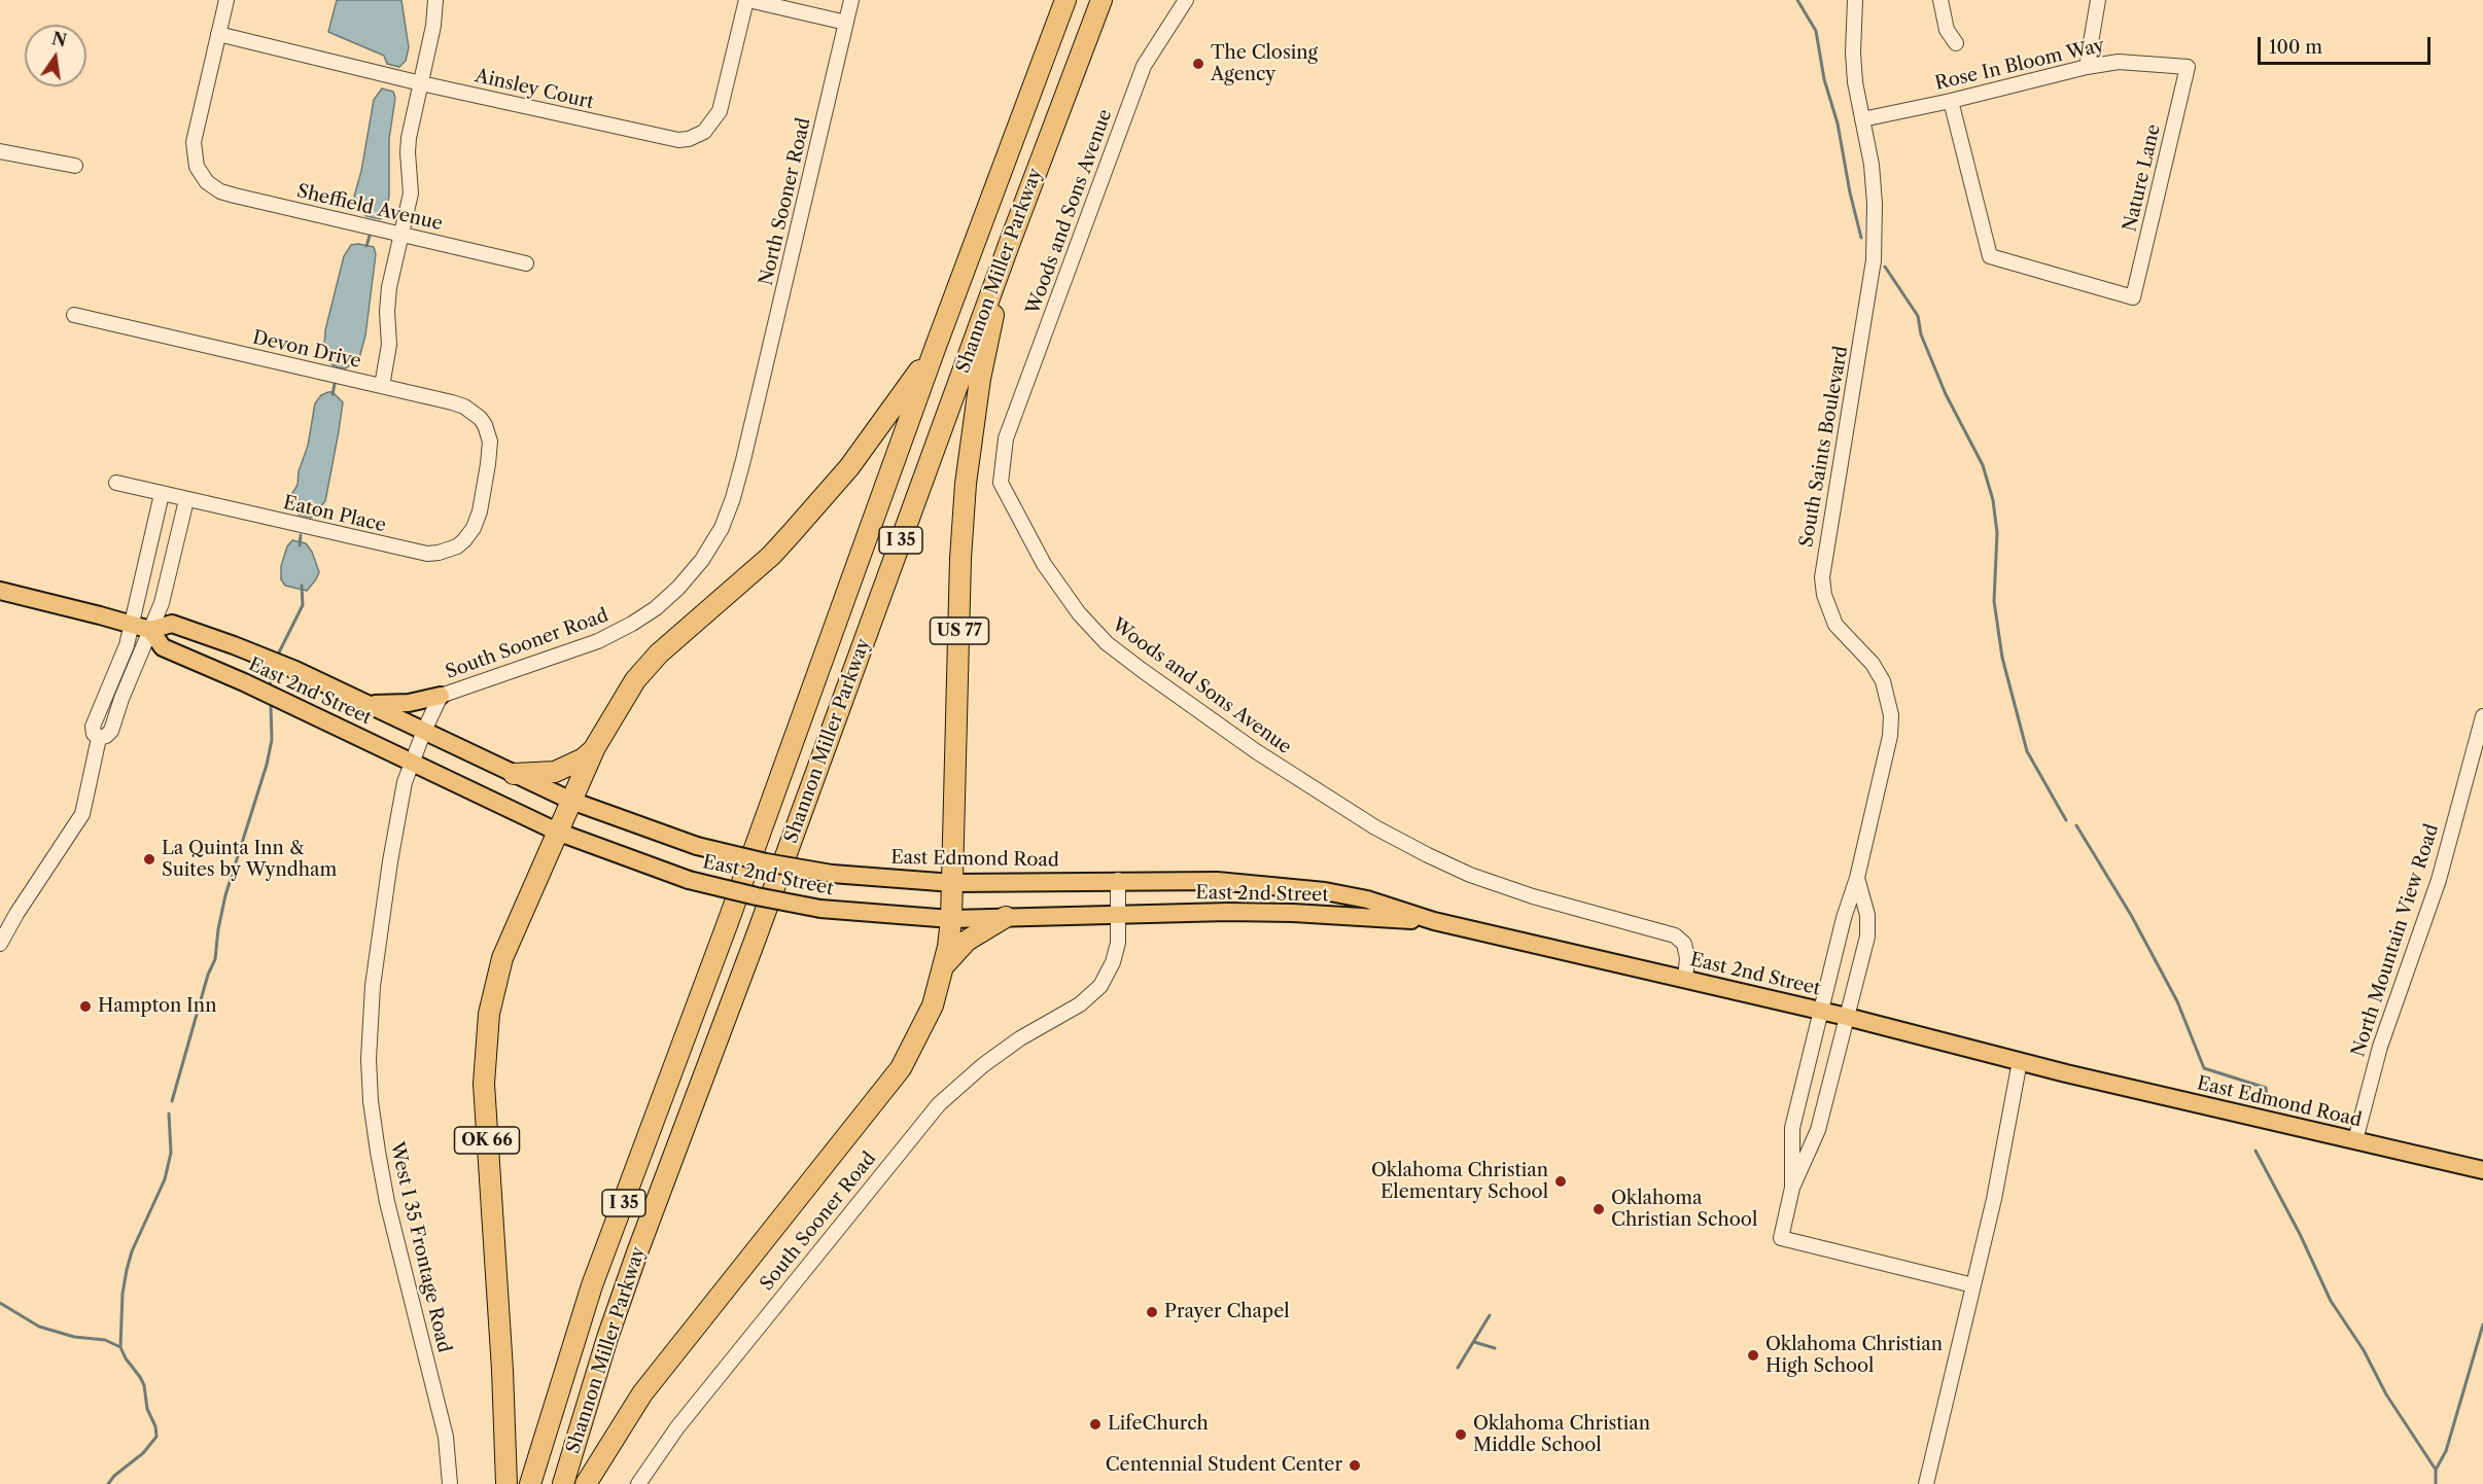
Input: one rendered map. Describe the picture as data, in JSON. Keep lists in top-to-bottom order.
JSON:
{
  "streets": {
    "highway": [
      "Shannon Miller Parkway",
      "I 35",
      "US 77",
      "OK 66"
    ],
    "main road": ["East 2nd Street", "East Edmond Road"],
    "street": [
      "Rose In Bloom Way",
      "Ainsley Court",
      "Nature Lane",
      "North Sooner Road",
      "Sheffield Avenue",
      "Woods and Sons Avenue",
      "Devon Drive",
      "South Saints Boulevard",
      "Eaton Place",
      "South Sooner Road",
      "North Mountain View Road",
      "West I 35 Frontage Road"
    ]
  },
  "crossings": [
    ["Rose In Bloom Way", "Nature Lane"],
    ["Rose In Bloom Way", "South Saints Boulevard"],
    ["Ainsley Court", "Sheffield Avenue"],
    ["North Sooner Road", "South Sooner Road"],
    ["Woods and Sons Avenue", "East 2nd Street"],
    ["Shannon Miller Parkway", "US 77"],
    ["Devon Drive", "Eaton Place"],
    ["South Saints Boulevard", "East 2nd Street"],
    ["US 77", "East 2nd Street"],
    ["US 77", "East Edmond Road"],
    ["South Sooner Road", "East 2nd Street"],
    ["South Sooner Road", "East Edmond Road"],
    ["South Sooner Road", "West I 35 Frontage Road"],
    ["East 2nd Street", "East Edmond Road"],
    ["East 2nd Street", "OK 66"],
    ["East 2nd Street", "West I 35 Frontage Road"],
    ["East Edmond Road", "North Mountain View Road"]
  ],
  "places": [
    "The Closing Agency",
    "La Quinta Inn & Suites by Wyndham",
    "Hampton Inn",
    "Oklahoma Christian Elementary School",
    "Oklahoma Christian School",
    "Prayer Chapel",
    "Oklahoma Christian High School",
    "LifeChurch",
    "Oklahoma Christian Middle School",
    "Centennial Student Center"
  ],
  "scale_bar": "100 m",
  "north": "top"
}
